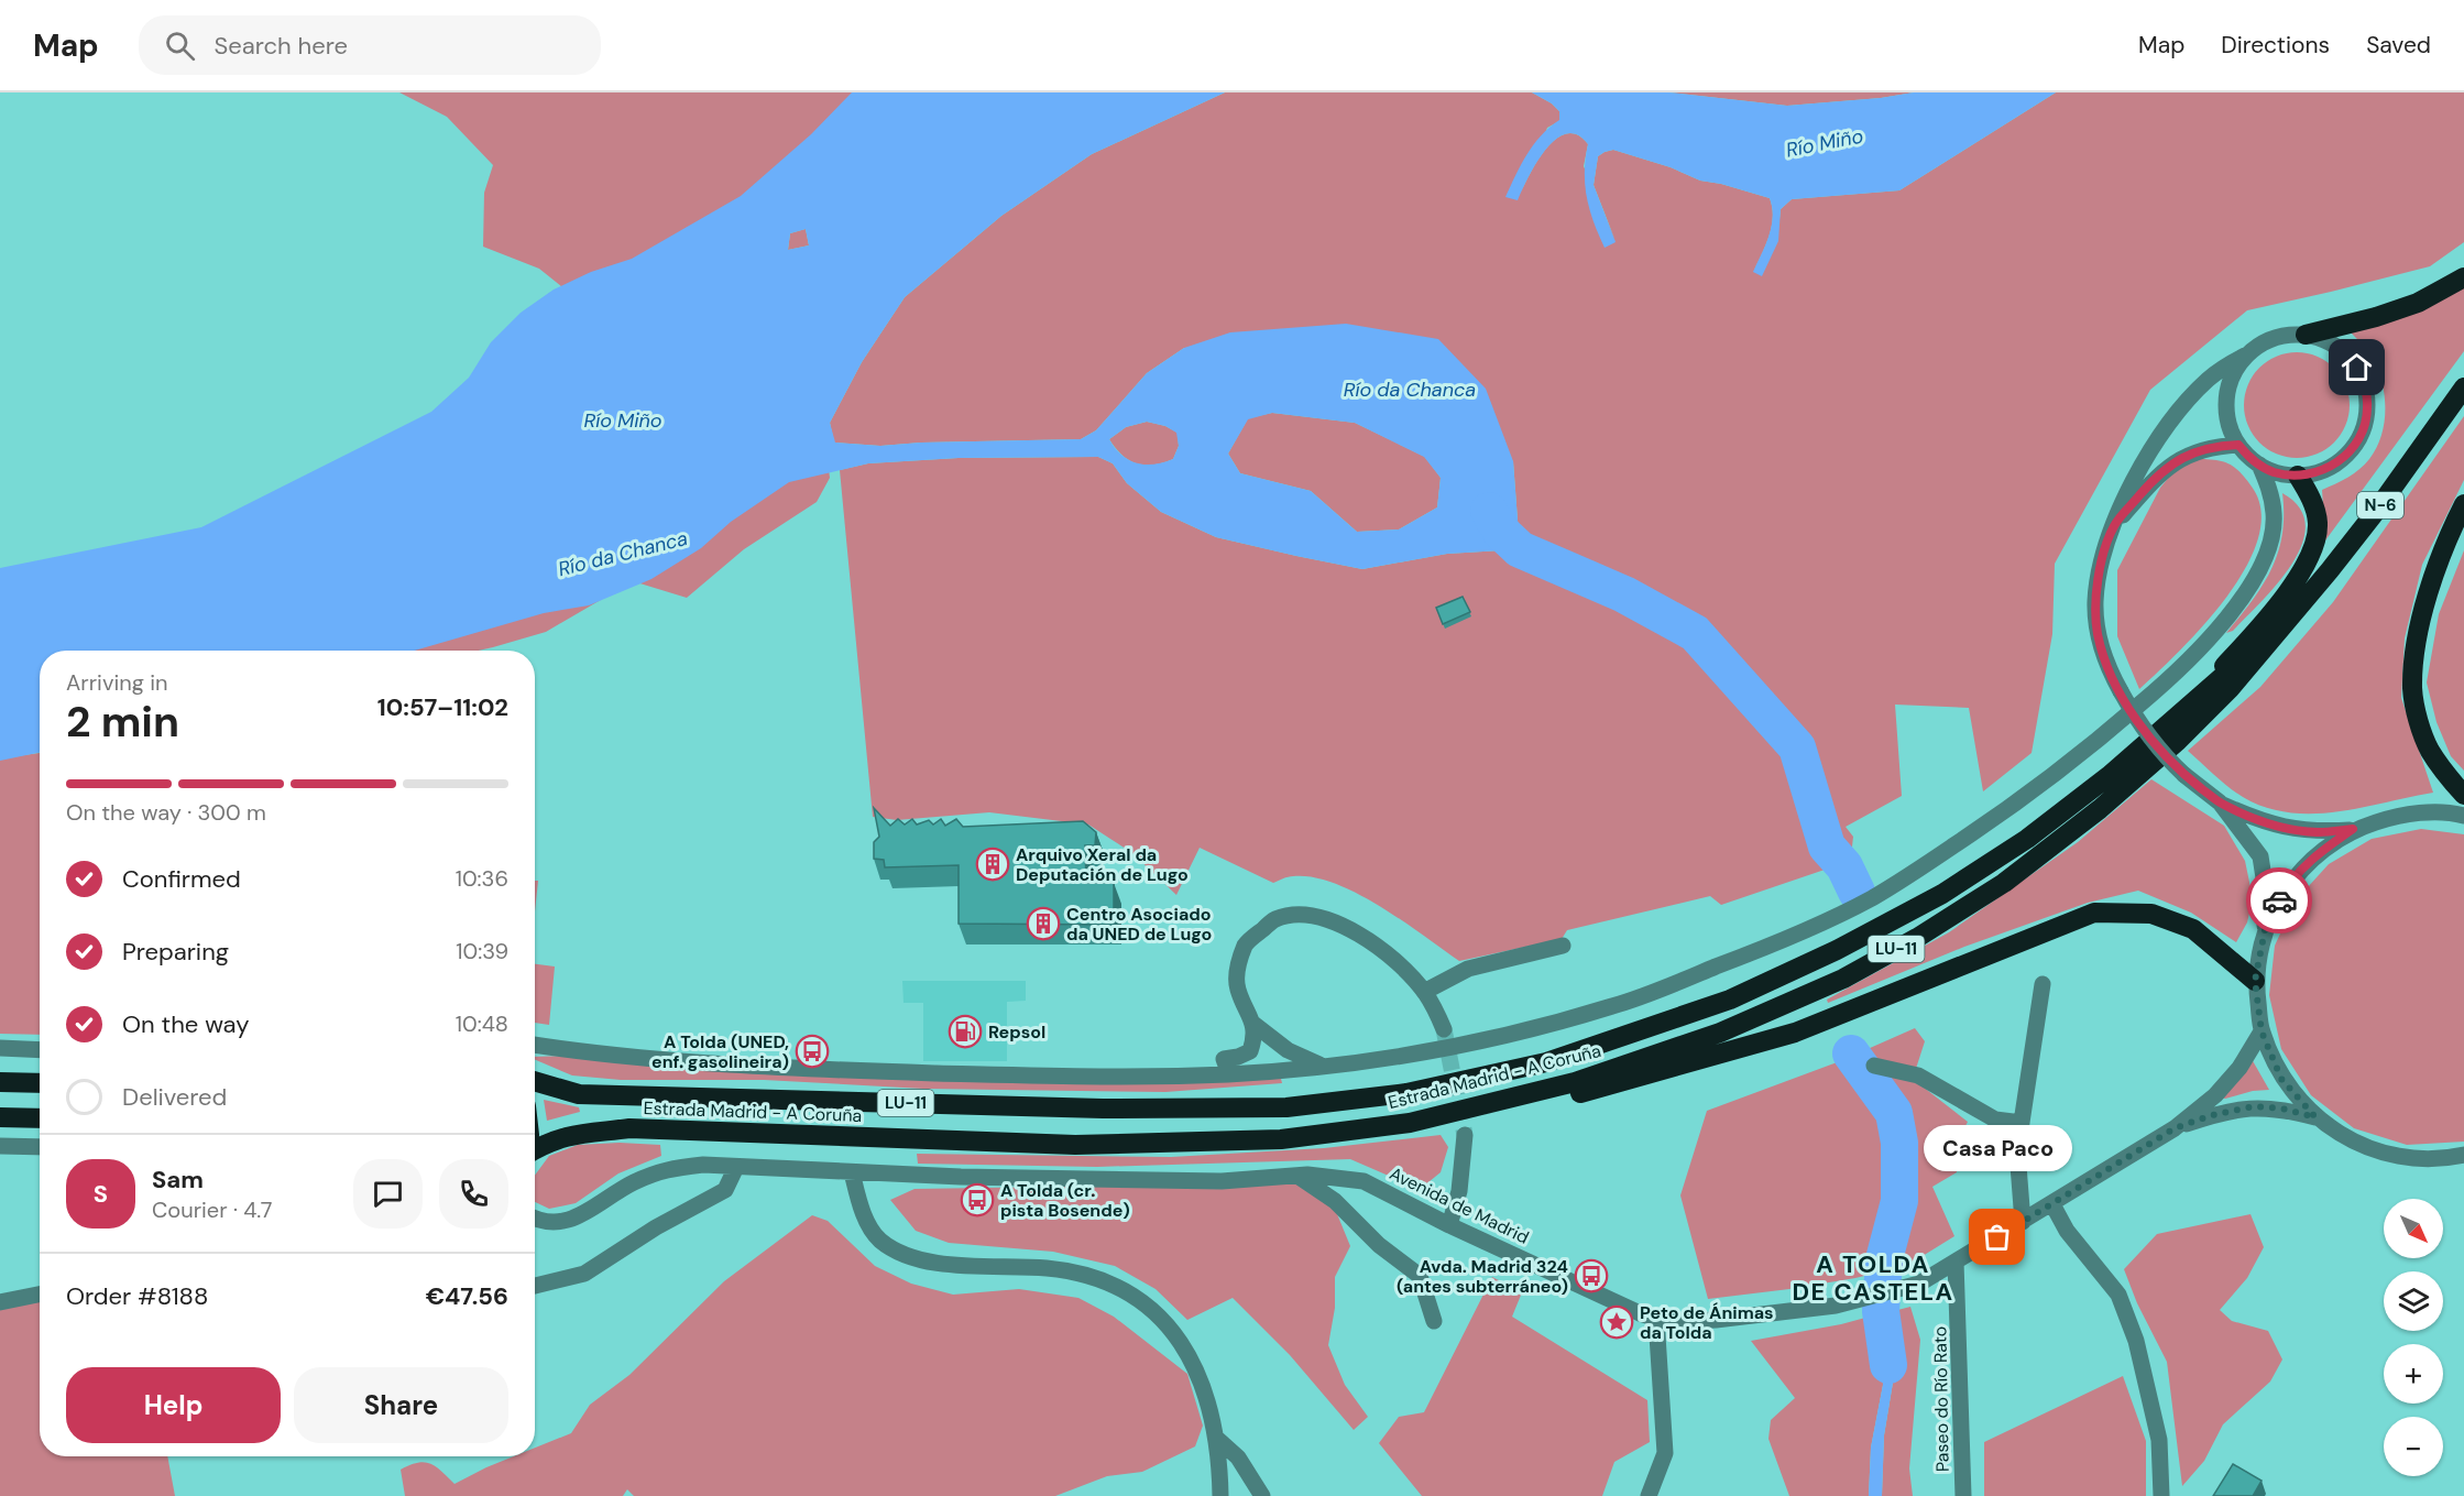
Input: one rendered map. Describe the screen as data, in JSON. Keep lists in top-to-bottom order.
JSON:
{
  "streets": {
    "highway": ["N-6", "LU-11", "Estrada Madrid - A Coruña"],
    "street": ["Avenida de Madrid", "Paseo do Río Rato"]
  },
  "crossings": [
    ["Avenida de Madrid", "Paseo do Río Rato"]
  ],
  "districts": ["A TOLDA DE CASTELA"],
  "water": ["Río Miño", "Río da Chanca"],
  "places": {
    "building": ["Arquivo Xeral da Deputación de Lugo", "Centro Asociado da UNED de Lugo"],
    "fuel station": ["Repsol"],
    "bus stop": ["A Tolda (UNED, enf. gasolineira)", "A Tolda (cr. pista Bosende)", "Avda. Madrid 324 (antes subterráneo)"],
    "other": ["Casa Paco"],
    "place": ["Peto de Ánimas da Tolda"]
  },
  "north": "bottom right",
  "page": {
    "header": "Map",
    "search": "Search here",
    "nav": ["Map", "Directions", "Saved"],
    "heading": ["2 min", "Arriving in", "10:57–11:02"],
    "panel": [
      "Sam",
      "Courier · 4.7",
      "Order #8188",
      "€47.56"
    ],
    "bar": "On the way · 300 m",
    "list": [
      ["Confirmed", "10:36"],
      ["Preparing", "10:39"],
      ["On the way", "10:48"],
      "Delivered"
    ],
    "bubble": "Casa Paco",
    "round": "S",
    "map_buttons": ["+", "−"],
    "buttons": ["Help", "Share"]
  }
}
